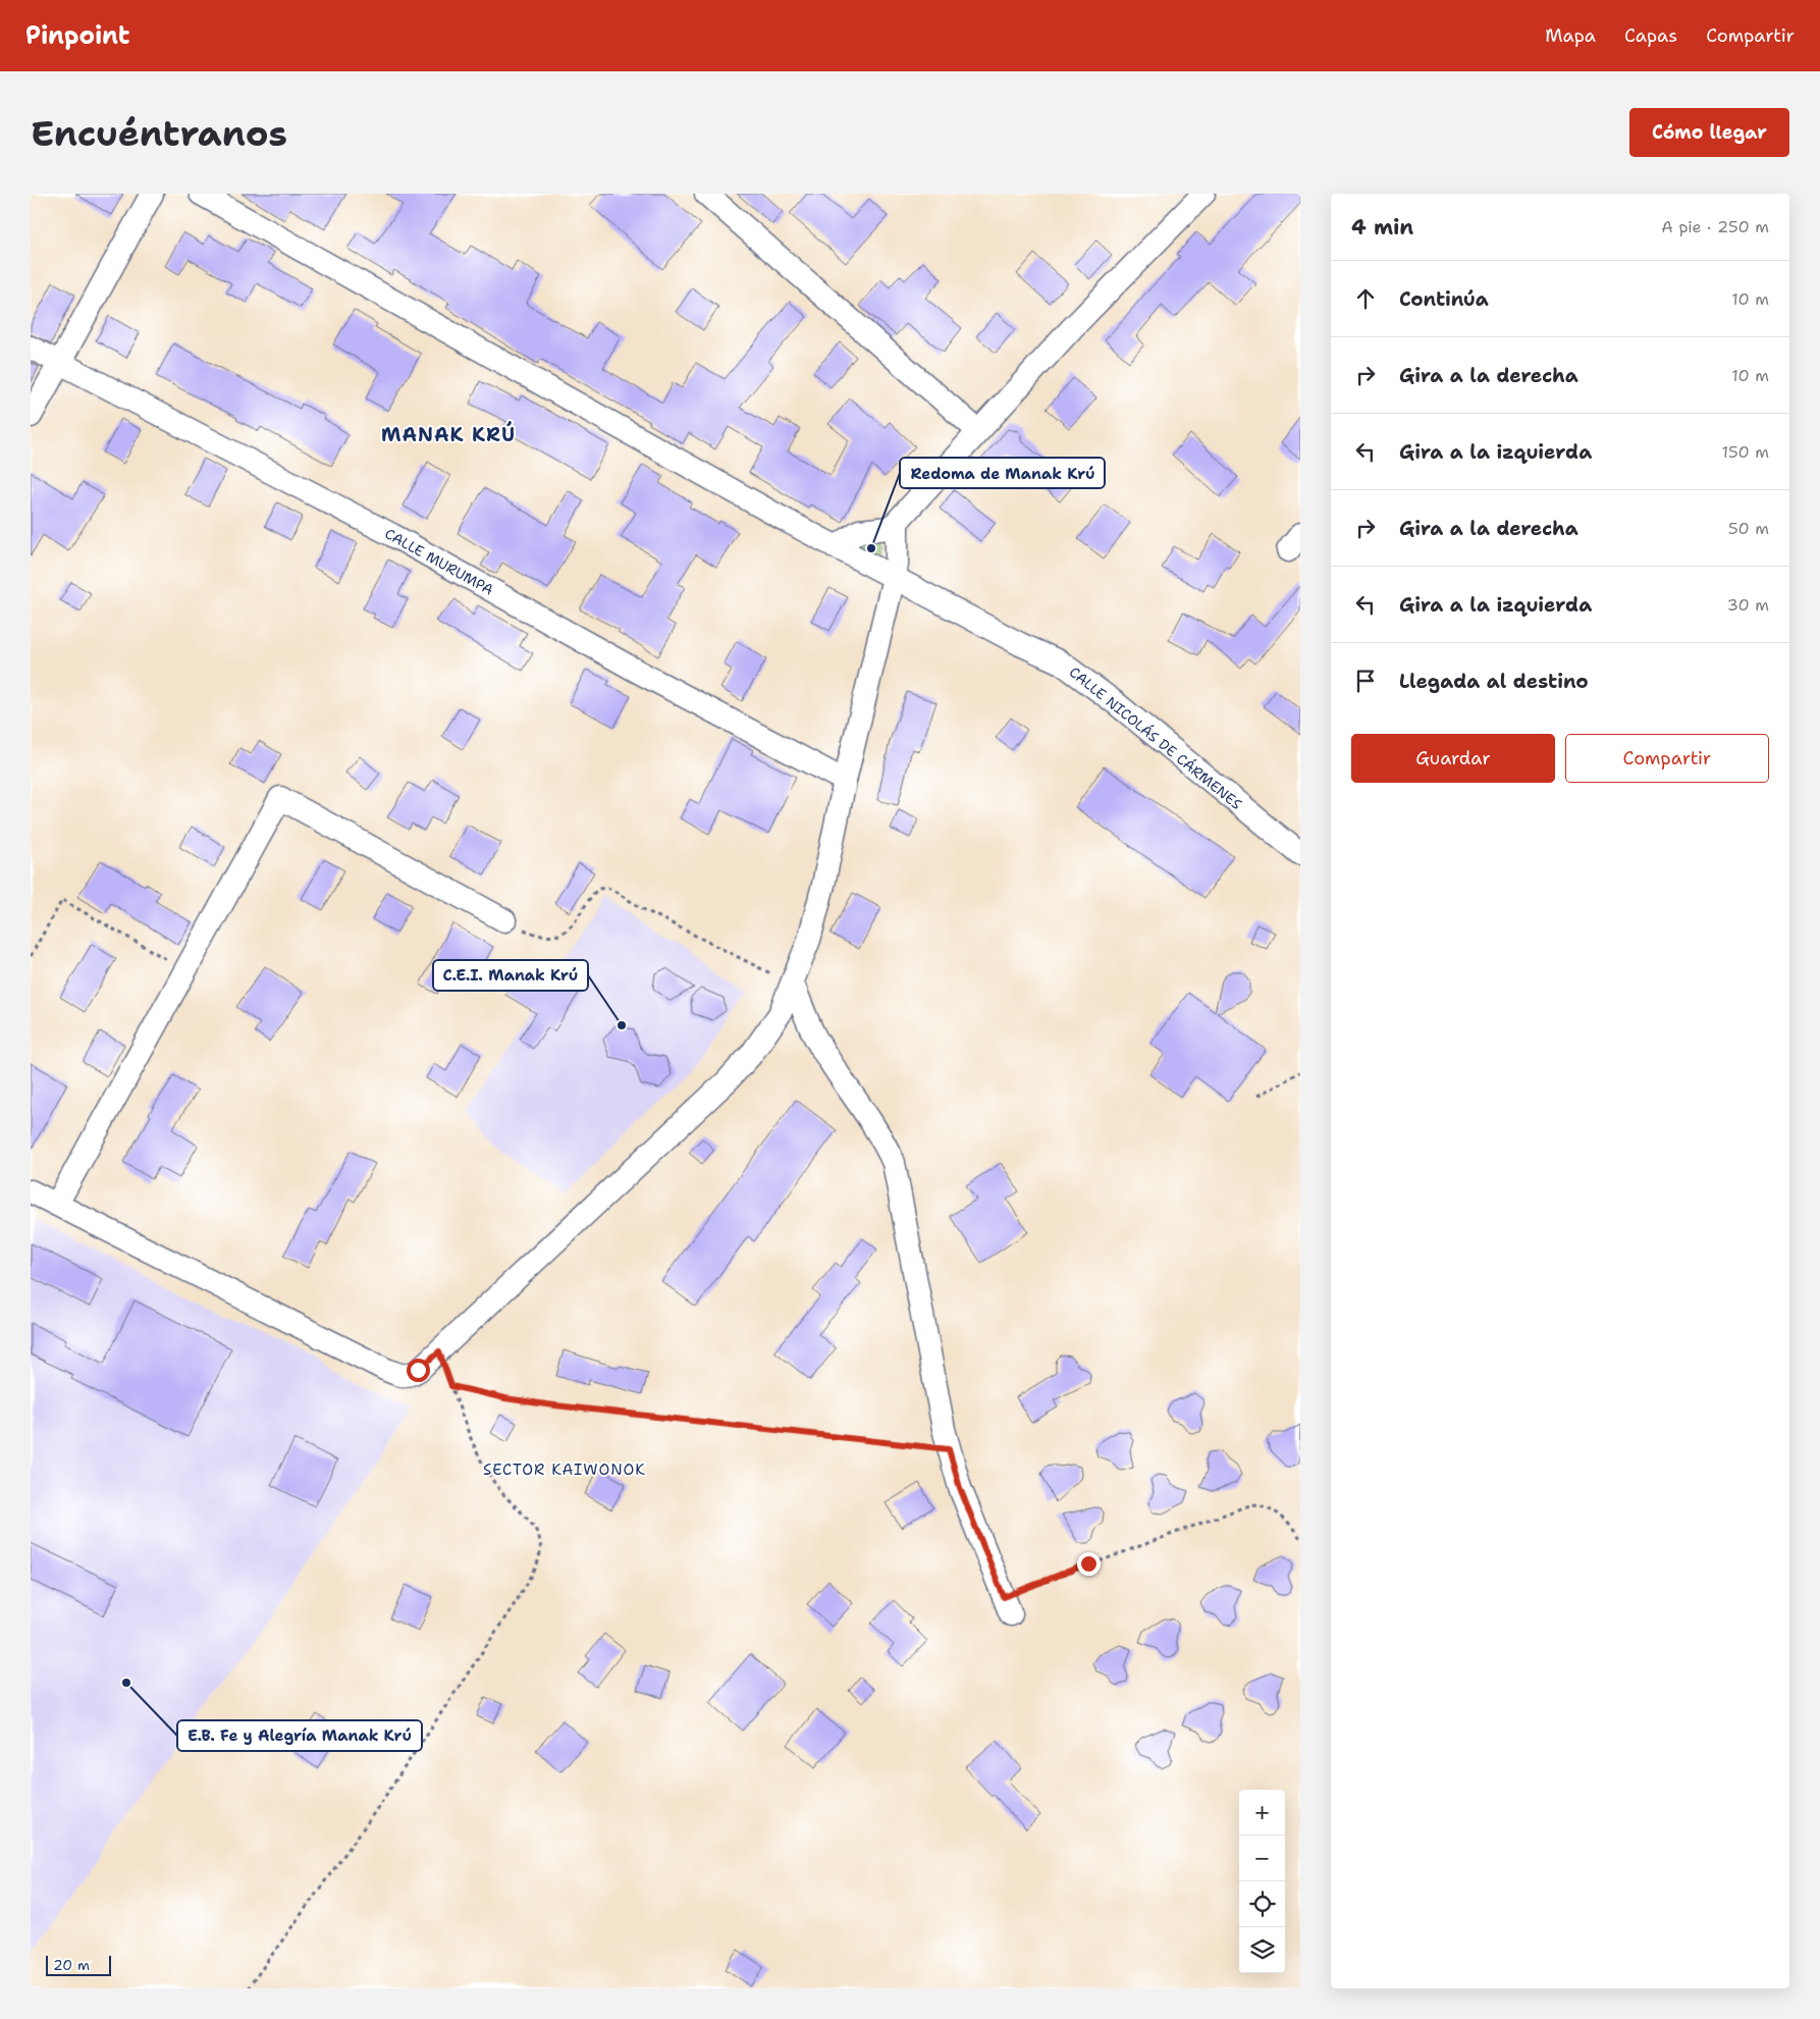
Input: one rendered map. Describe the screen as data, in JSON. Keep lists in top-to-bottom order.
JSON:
{
  "streets": {
    "street": ["CALLE MURUMPA", "CALLE NICOLÁS DE CÁRMENES"]
  },
  "districts": ["MANAK KRÚ", "SECTOR KAIWONOK"],
  "places": ["Redoma de Manak Krú", "C.E.I. Manak Krú", "E.B. Fe y Alegría Manak Krú"],
  "scale_bar": "20 m",
  "page": {
    "header": "Pinpoint",
    "nav": ["Mapa", "Capas", "Compartir"],
    "buttons": [
      "Cómo llegar",
      ["Guardar", "Compartir"]
    ],
    "title": "Encuéntranos",
    "heading": ["4 min", "A pie · 250 m"],
    "list": [
      ["Continúa", "10 m"],
      ["Gira a la derecha", "10 m"],
      ["Gira a la izquierda", "150 m"],
      ["Gira a la derecha", "50 m"],
      ["Gira a la izquierda", "30 m"],
      "Llegada al destino"
    ],
    "map_buttons": ["+", "−"],
    "scale": "20 m"
  }
}
